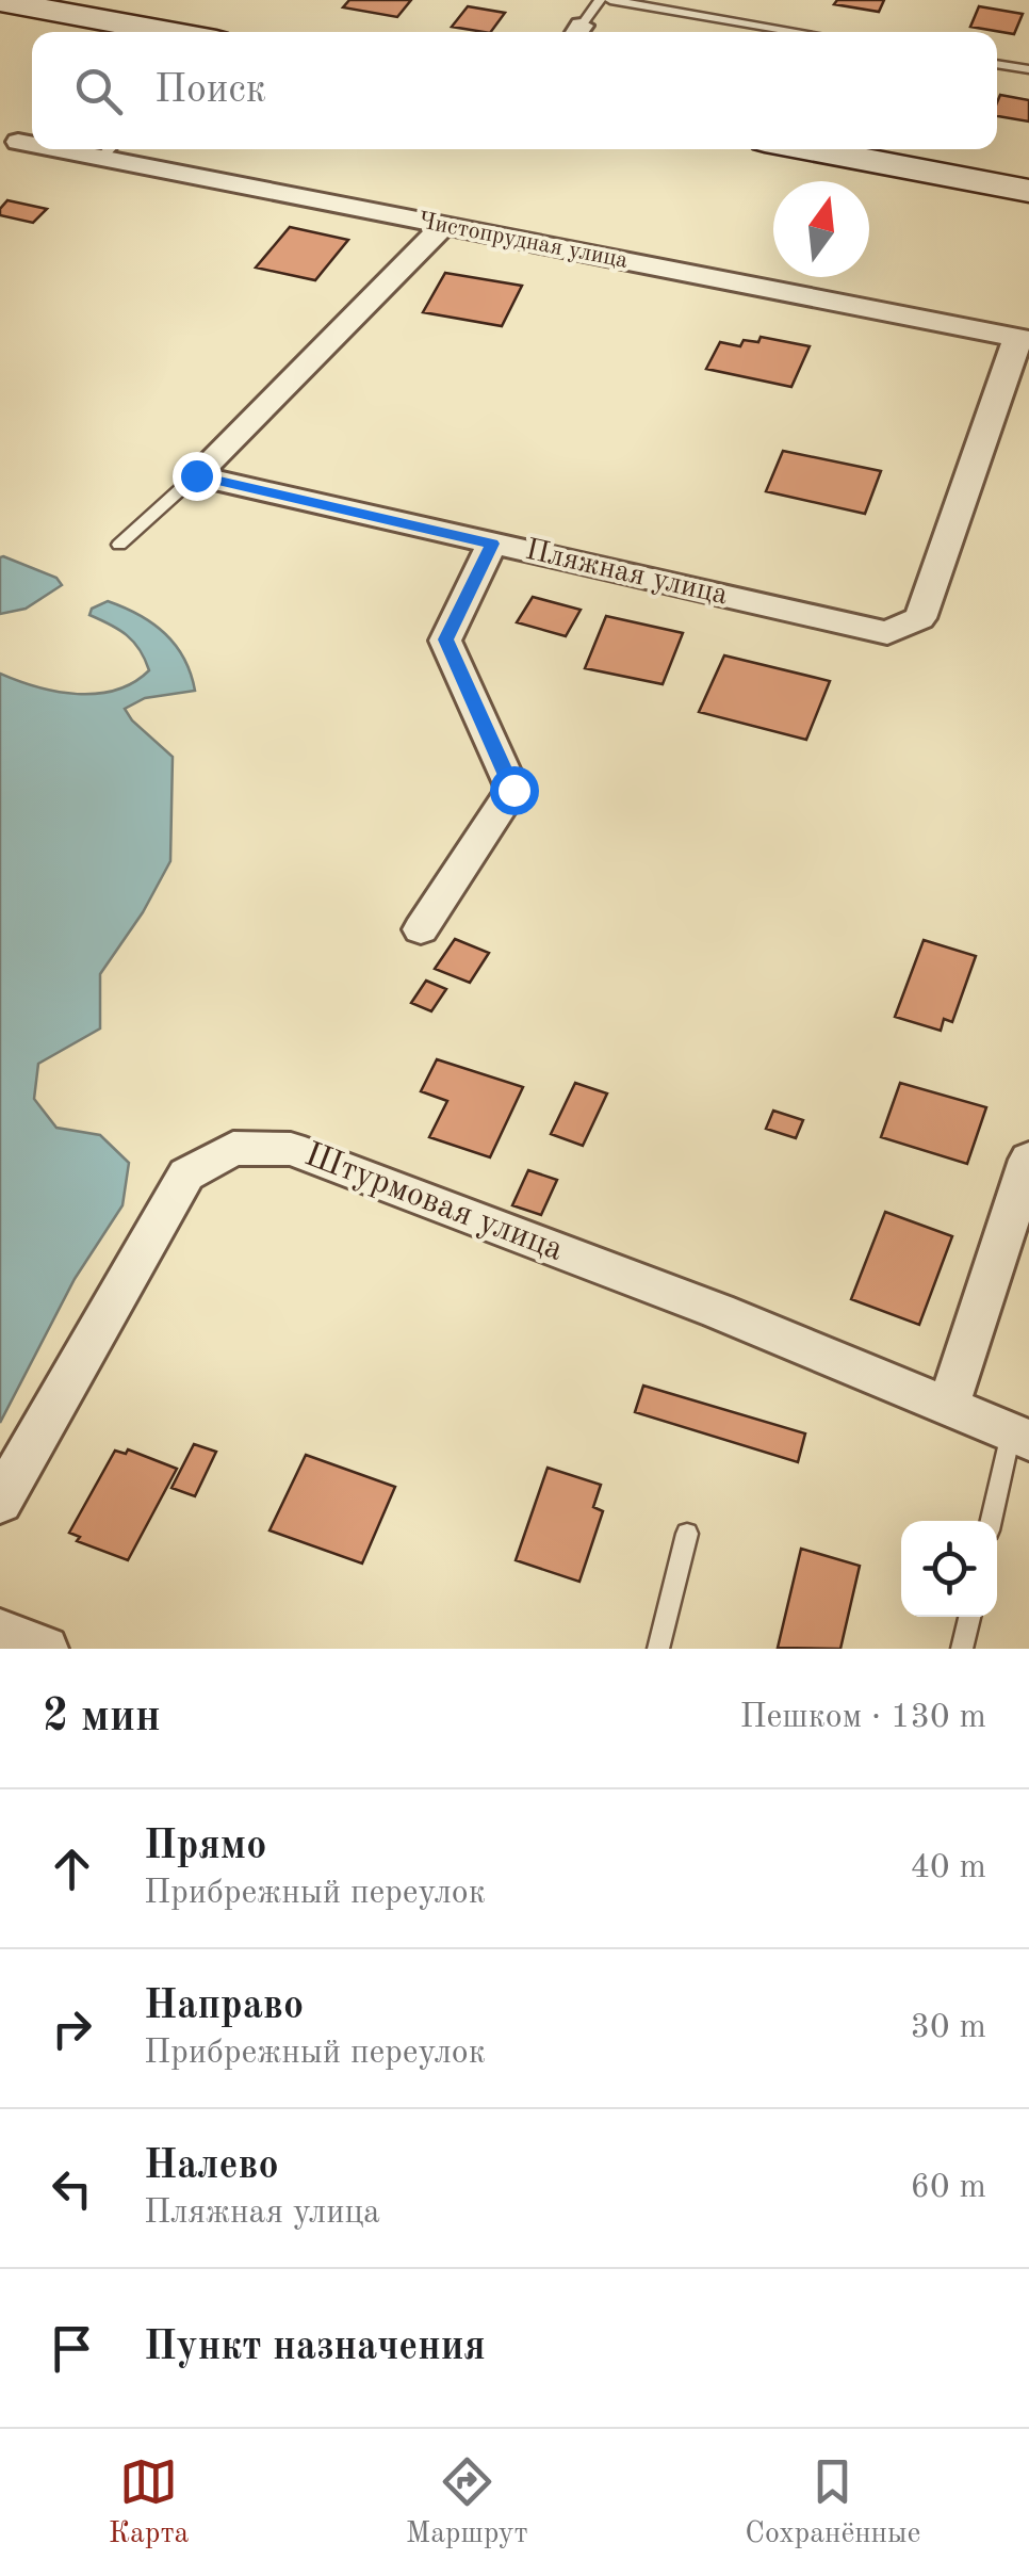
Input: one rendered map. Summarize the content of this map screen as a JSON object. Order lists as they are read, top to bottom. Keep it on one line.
{"streets":{"street":["Чистопрудная улица","Пляжная улица","Штурмовая улица"]},"crossings":[["Чистопрудная улица","Пляжная улица"]],"north":"top","page":{"search":"Поиск","heading":["2 мин","Пешком · 130 m"],"list":[["Прямо","Прибрежный переулок","40 m"],["Направо","Прибрежный переулок","30 m"],["Налево","Пляжная улица","60 m"],"Пункт назначения"],"nav":["Карта","Маршрут","Сохранённые"]}}
